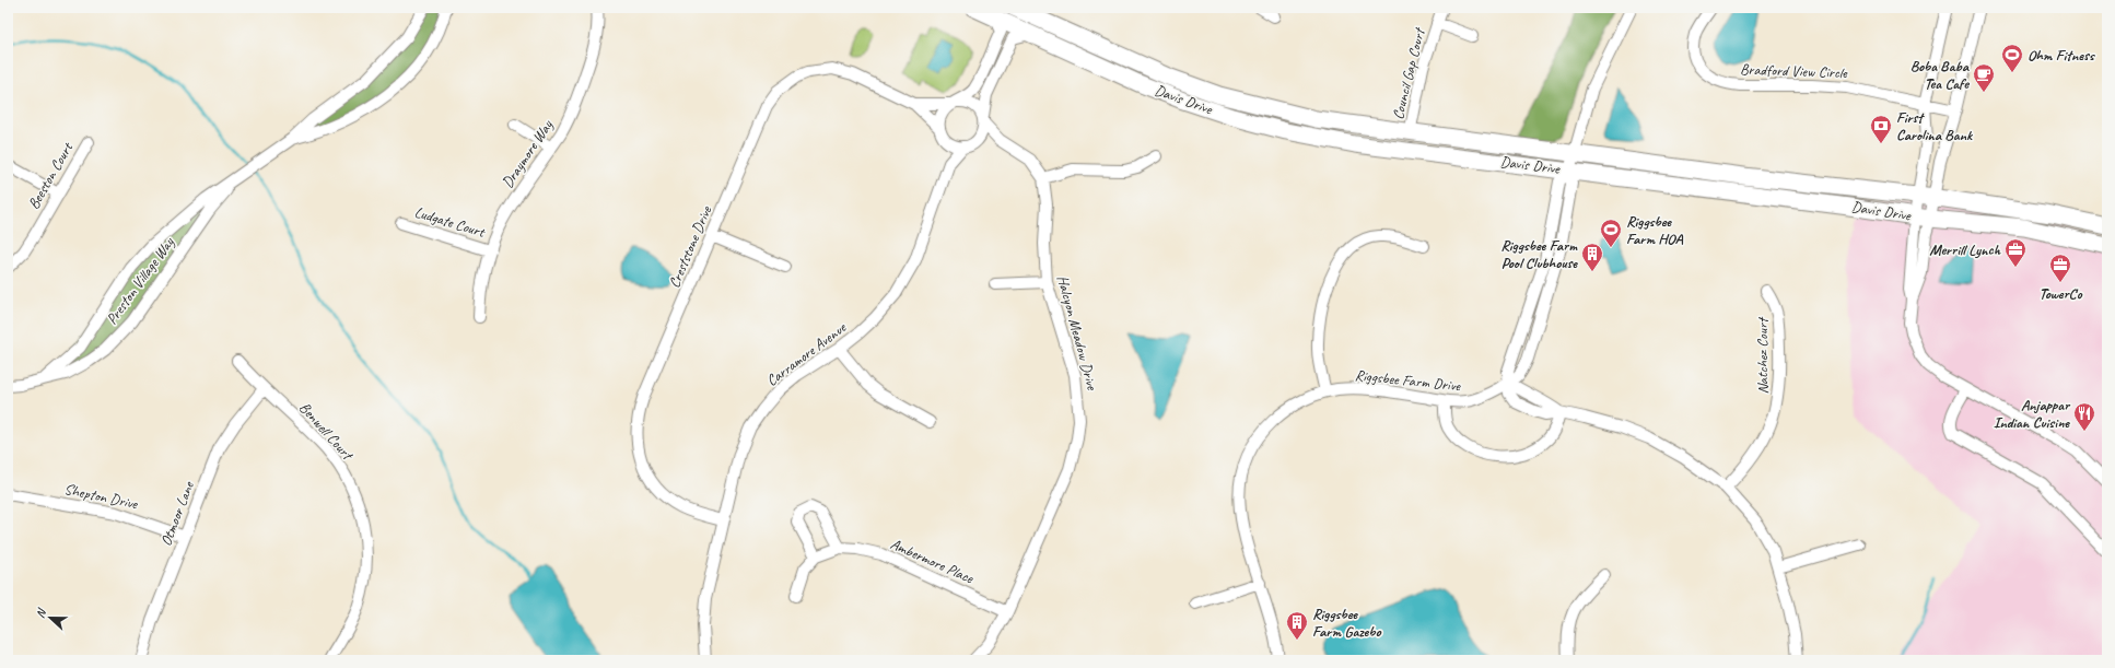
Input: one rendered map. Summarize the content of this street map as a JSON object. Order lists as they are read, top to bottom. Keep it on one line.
{"streets":{"main road":["Davis Drive"],"street":["Bradford View Circle","Council Gap Court","Draymore Way","Beeston Court","Ludgate Court","Creststone Drive","Preston Village Way","Halcyon Meadow Drive","Carramore Avenue","Natchez Court","Riggsbee Farm Drive","Benwell Court","Shepton Drive","Otmoor Lane","Ambermore Place"]},"crossings":[["Council Gap Court","Davis Drive"],["Davis Drive","Riggsbee Farm Drive"],["Draymore Way","Ludgate Court"],["Creststone Drive","Halcyon Meadow Drive"],["Creststone Drive","Carramore Avenue"],["Halcyon Meadow Drive","Carramore Avenue"],["Halcyon Meadow Drive","Ambermore Place"],["Benwell Court","Otmoor Lane"],["Shepton Drive","Otmoor Lane"]],"places":{"sports":["Ohm Fitness","Riggsbee Farm HOA"],"cafe":["Boba Baba Tea Cafe"],"bank":["First Carolina Bank"],"office":["Merrill Lynch","TowerCo"],"building":["Riggsbee Farm Pool Clubhouse","Riggsbee Farm Gazebo"],"restaurant":["Anjappar Indian Cuisine"]},"north":"left"}
